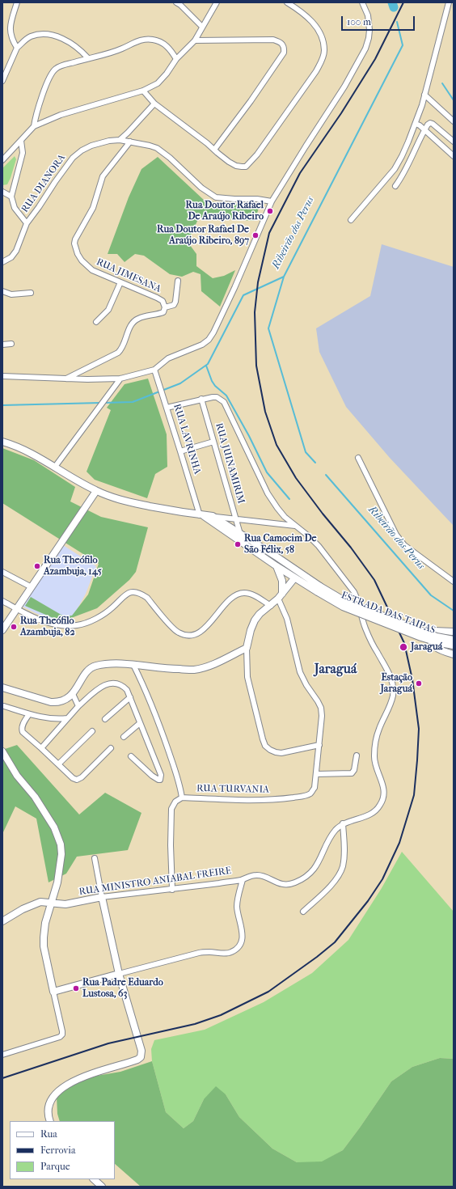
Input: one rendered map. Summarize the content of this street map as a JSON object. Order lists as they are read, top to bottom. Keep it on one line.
{"streets":{"street":["RUA DIANORA","RUA JIMESANA","RUA LAVRINHA","RUA JUINAMIRIM","ESTRADA DAS TAIPAS","RUA TURVANIA","RUA MINISTRO ANIABAL FREIRE"]},"crossings":[["RUA DIANORA","RUA JIMESANA"]],"districts":["Jaraguá"],"water":["Ribeirão dos Perus"],"places":["Rua Doutor Rafael De Araújo Ribeiro","Rua Doutor Rafael De Araújo Ribeiro, 897","Rua Camocim De São Félix, 58","Rua Theófilo Azambuja, 145","Rua Theófilo Azambuja, 82","Jaraguá","Estação Jaraguá","Rua Padre Eduardo Lustosa, 63"],"legend":["Rua","Ferrovia","Parque"],"scale_bar":"100 m"}
